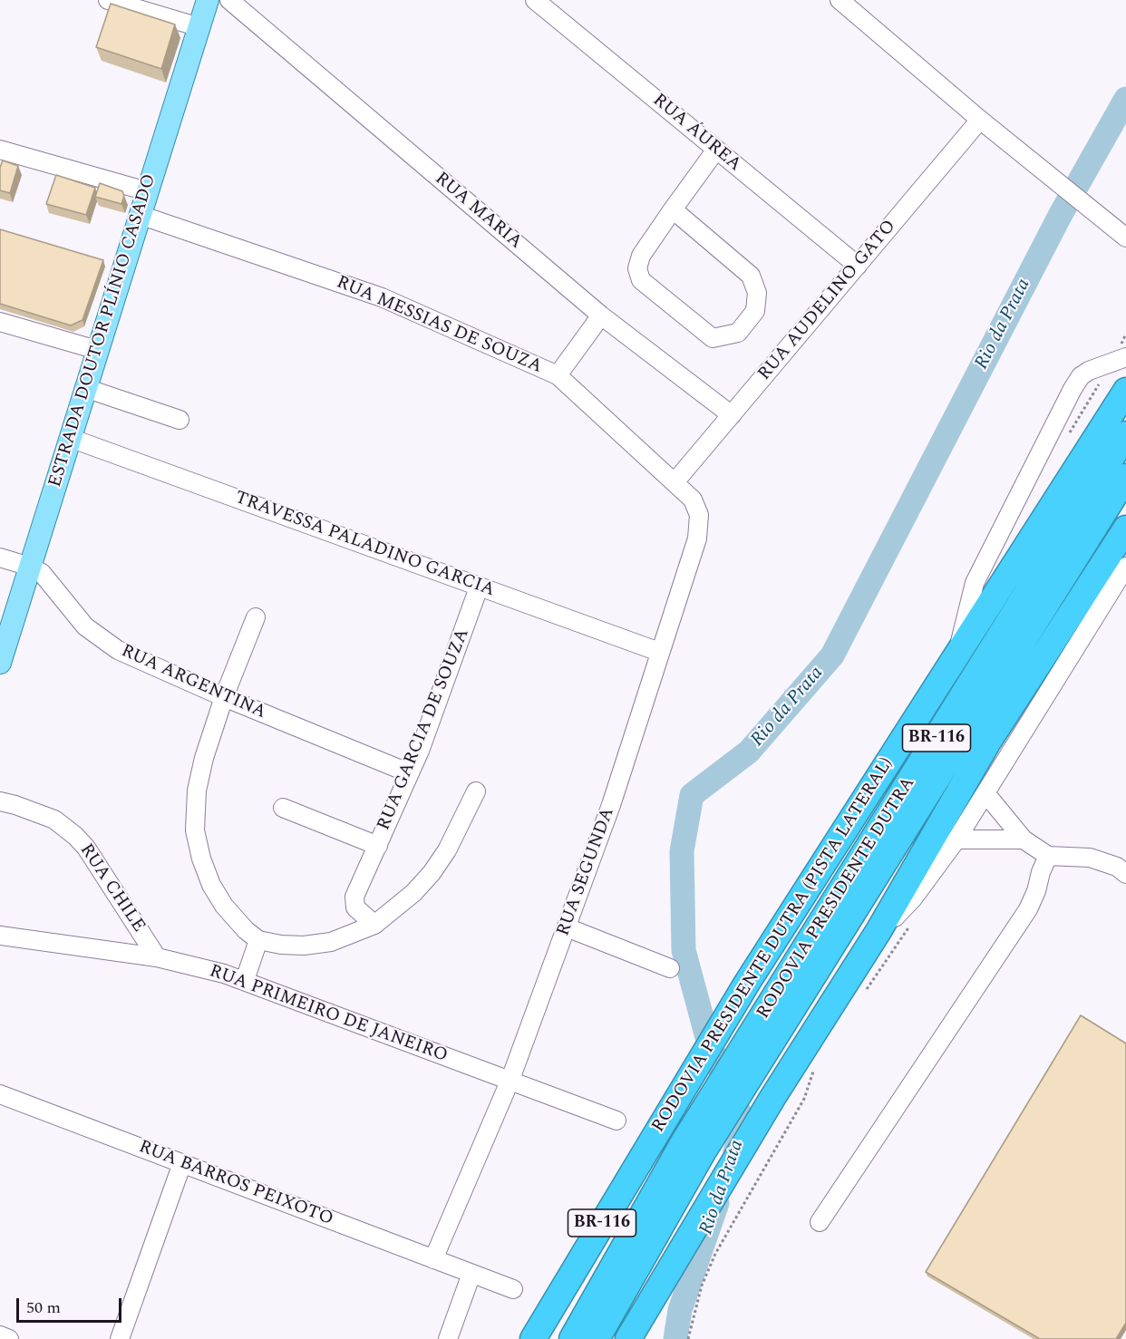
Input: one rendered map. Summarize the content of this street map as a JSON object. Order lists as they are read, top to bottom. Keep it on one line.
{"streets":{"highway":["BR-116","RODOVIA PRESIDENTE DUTRA","RODOVIA PRESIDENTE DUTRA (PISTA LATERAL)"],"main road":["ESTRADA DOUTOR PLÍNIO CASADO"],"street":["RUA ÁUREA","RUA MARIA","RUA AUDELINO GATO","RUA MESSIAS DE SOUZA","TRAVESSA PALADINO GARCIA","RUA ARGENTINA","RUA GARCIA DE SOUZA","RUA SEGUNDA","RUA CHILE","RUA PRIMEIRO DE JANEIRO","RUA BARROS PEIXOTO"]},"crossings":[["RUA ÁUREA","RUA AUDELINO GATO"],["RUA MARIA","RUA AUDELINO GATO"],["RUA AUDELINO GATO","RUA MESSIAS DE SOUZA"],["RUA AUDELINO GATO","RUA SEGUNDA"],["RUA MESSIAS DE SOUZA","ESTRADA DOUTOR PLÍNIO CASADO"],["RUA MESSIAS DE SOUZA","RUA SEGUNDA"],["ESTRADA DOUTOR PLÍNIO CASADO","TRAVESSA PALADINO GARCIA"],["ESTRADA DOUTOR PLÍNIO CASADO","RUA ARGENTINA"],["TRAVESSA PALADINO GARCIA","RUA GARCIA DE SOUZA"],["TRAVESSA PALADINO GARCIA","RUA SEGUNDA"],["RUA ARGENTINA","RUA GARCIA DE SOUZA"],["RUA SEGUNDA","RUA PRIMEIRO DE JANEIRO"],["RUA SEGUNDA","RUA BARROS PEIXOTO"],["RUA CHILE","RUA PRIMEIRO DE JANEIRO"]],"water":["Rio da Prata"],"scale_bar":"50 m"}
